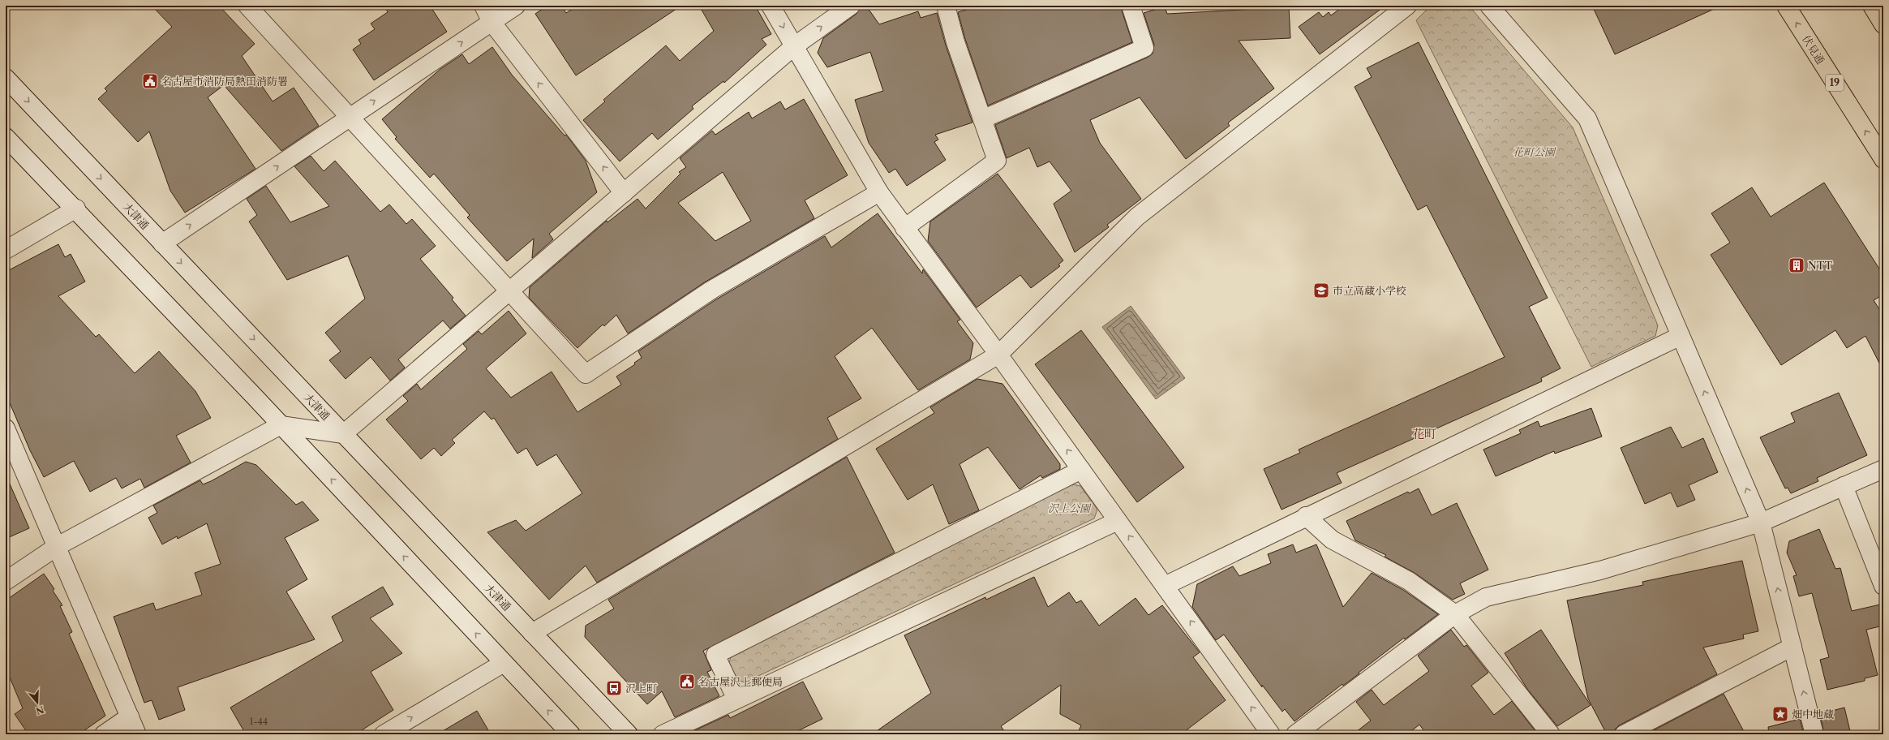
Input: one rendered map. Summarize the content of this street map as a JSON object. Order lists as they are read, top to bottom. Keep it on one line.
{"streets":{"highway":["伏見通","19"],"street":["大津通"]},"one_way":["伏見通"],"districts":["花町"],"parks":["花町公園","沢上公園"],"places":{"public building":["名古屋市消防局熱田消防署","名古屋沢上郵便局"],"building":["NTT"],"school or university":["市立高蔵小学校"],"bus stop":["沢上町"],"place":["畑中地蔵"]},"house_numbers":["1-44"],"north":"bottom"}
